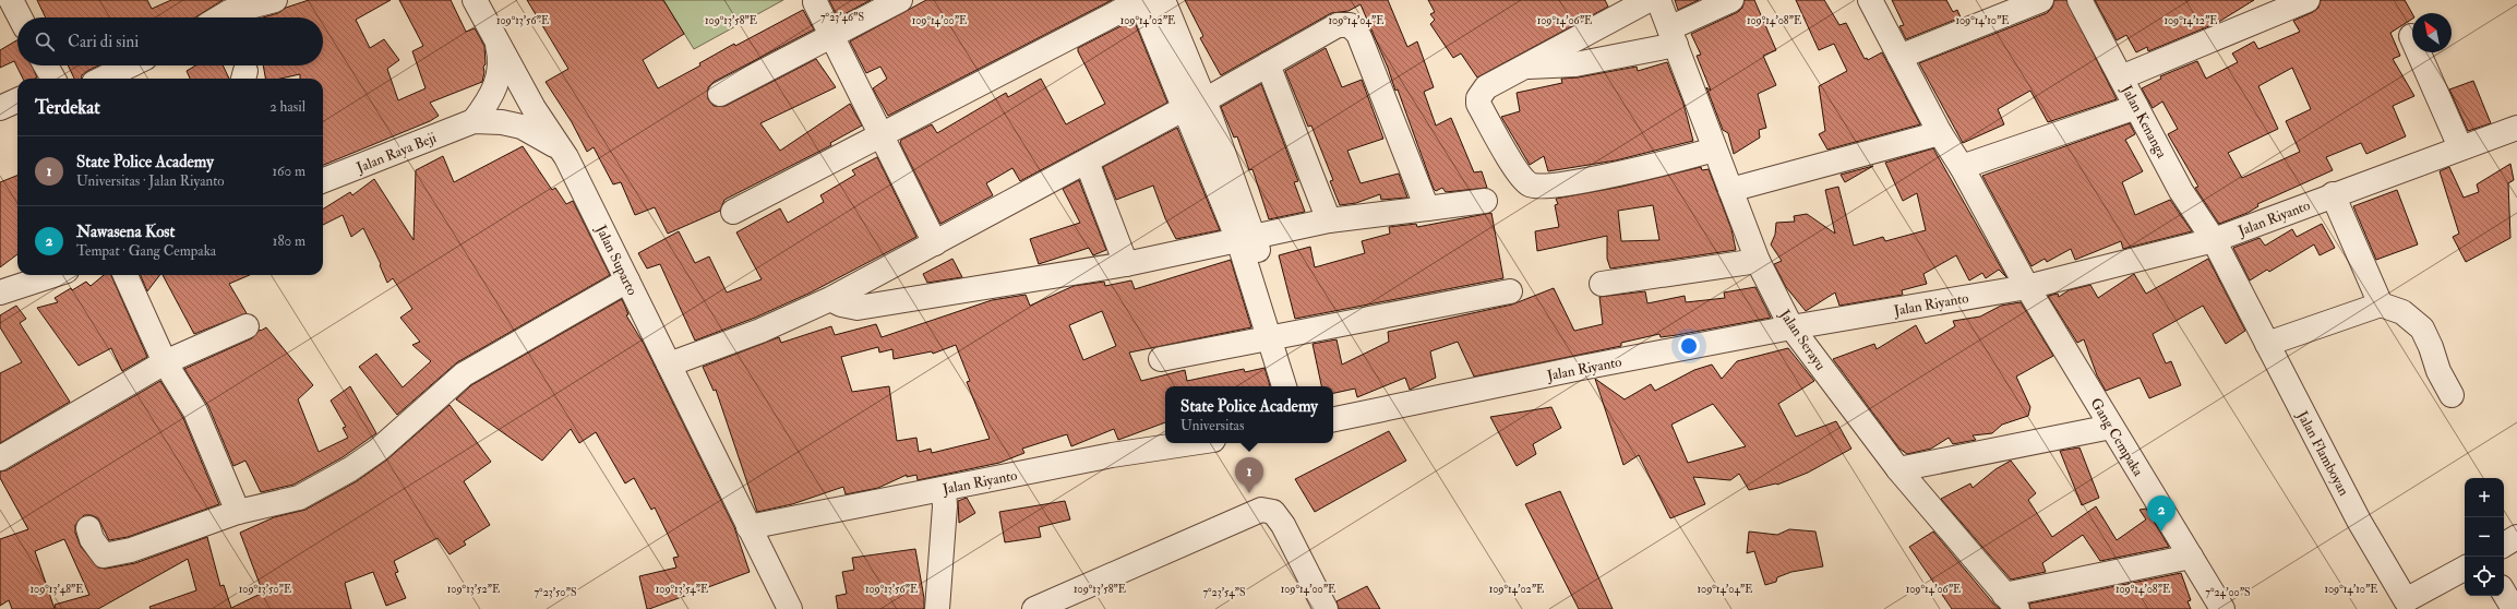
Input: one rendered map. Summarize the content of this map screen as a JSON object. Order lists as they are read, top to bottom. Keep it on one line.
{"streets":{"street":["Jalan Kenanga","Jalan Raya Beji","Jalan Riyanto","Jalan Suparto","Jalan Serayu","Gang Cempaka","Jalan Flamboyan"]},"crossings":[["Jalan Kenanga","Jalan Riyanto"],["Jalan Kenanga","Jalan Flamboyan"],["Jalan Riyanto","Jalan Suparto"],["Jalan Riyanto","Jalan Serayu"],["Jalan Riyanto","Gang Cempaka"],["Jalan Riyanto","Jalan Flamboyan"]],"north":"top left","page":{"search":"Cari di sini","heading":["Terdekat","2 hasil"],"list":[{"mark":"1","name":"State Police Academy","note":"Universitas · Jalan Riyanto","value":"160 m"},{"mark":"2","name":"Nawasena Kost","note":"Tempat · Gang Cempaka","value":"180 m"}],"popup":["State Police Academy","Universitas"],"pins":["1","2"],"map_buttons":["+","−"]},"coordinates":["7°23'46\"S","109°14'02\"E","109°14'04\"E","109°14'06\"E","109°13'56\"E","109°13'58\"E","109°14'00\"E","109°14'08\"E","109°14'10\"E","109°14'12\"E","109°13'48\"E","109°13'50\"E","109°13'52\"E","109°13'54\"E","7°23'50\"S","7°23'54\"S","7°24'00\"S"]}
